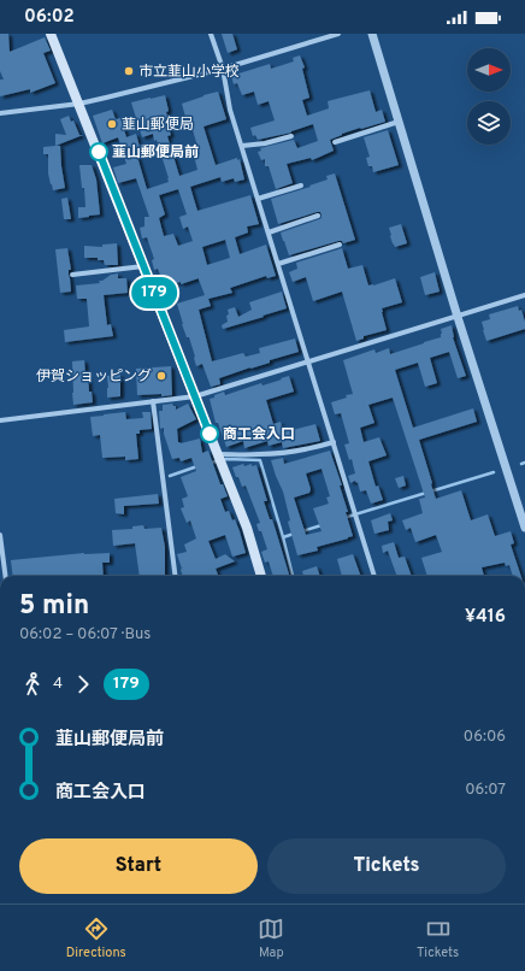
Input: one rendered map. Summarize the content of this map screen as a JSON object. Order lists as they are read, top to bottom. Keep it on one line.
{"places":["市立韮山小学校","韮山郵便局","韮山郵便局前","伊賀ショッピング","商工会入口"],"lines":["bus line 179"],"north":"right","page":{"status":"06:02","on_map":"179","heading":["5 min","06:02 – 06:07 · Bus","¥416"],"legs":["4","179"],"list":[{"name":"韮山郵便局前","value":"06:06"},{"name":"商工会入口","value":"06:07"}],"buttons":["Start","Tickets"],"tabs":["Directions","Map","Tickets"]}}
